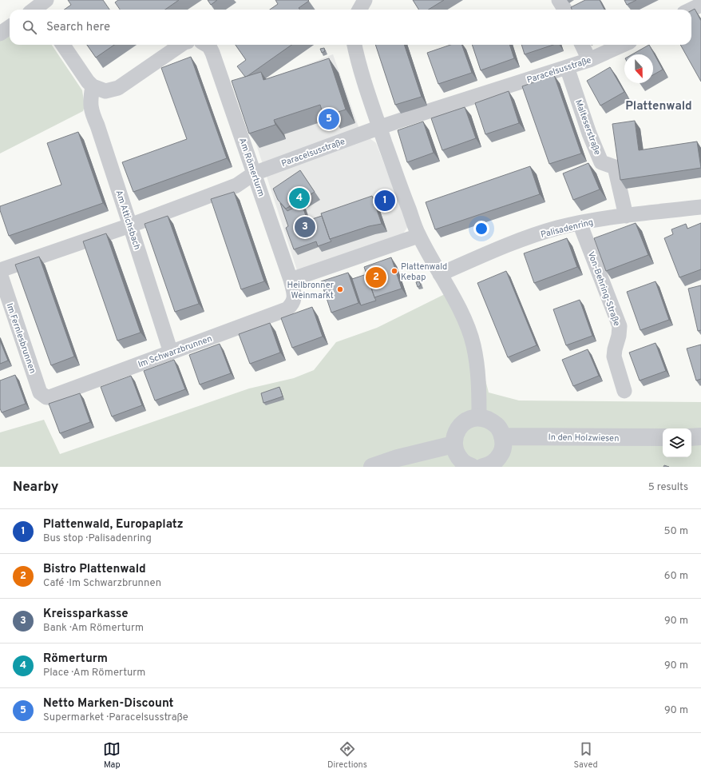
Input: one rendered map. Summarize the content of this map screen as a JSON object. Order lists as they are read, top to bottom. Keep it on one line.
{"streets":{"street":["Paracelsusstraße","Malteserstraße","Am Römerturm","Am Attichsbach","Palisadenring","Von-Behring-Straße","Im Fernlesbrunnen","Im Schwarzbrunnen","In den Holzwiesen"]},"crossings":[["Paracelsusstraße","Malteserstraße"],["Paracelsusstraße","Am Römerturm"],["Paracelsusstraße","Am Attichsbach"],["Malteserstraße","Palisadenring"],["Am Römerturm","Im Schwarzbrunnen"],["Am Attichsbach","Im Schwarzbrunnen"],["Palisadenring","Von-Behring-Straße"],["Im Fernlesbrunnen","Im Schwarzbrunnen"]],"districts":["Plattenwald"],"places":["Plattenwald Kebap","Heilbronner Weinmarkt"],"north":"bottom","page":{"search":"Search here","pins":["5","4","1","3","2"],"heading":["Nearby","5 results"],"list":[{"mark":"1","name":"Plattenwald, Europaplatz","note":"Bus stop · Palisadenring","value":"50 m"},{"mark":"2","name":"Bistro Plattenwald","note":"Café · Im Schwarzbrunnen","value":"60 m"},{"mark":"3","name":"Kreissparkasse","note":"Bank · Am Römerturm","value":"90 m"},{"mark":"4","name":"Römerturm","note":"Place · Am Römerturm","value":"90 m"},{"mark":"5","name":"Netto Marken-Discount","note":"Supermarket · Paracelsusstraße","value":"90 m"}],"nav":["Map","Directions","Saved"]}}
